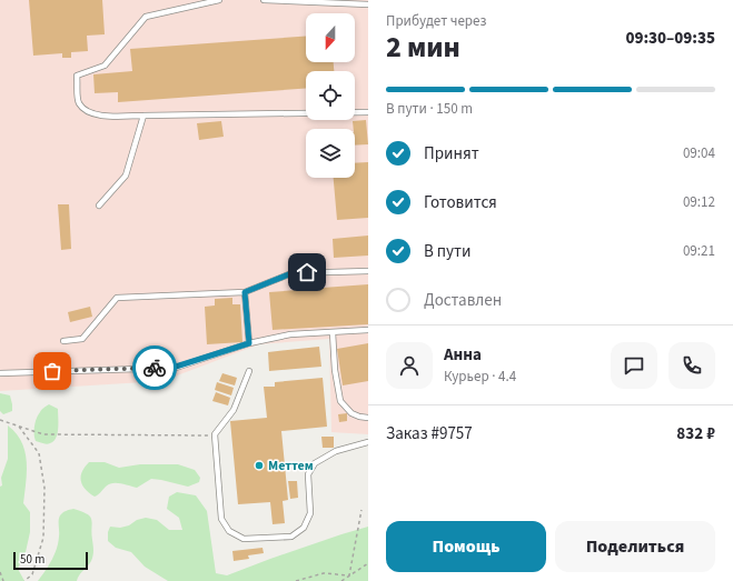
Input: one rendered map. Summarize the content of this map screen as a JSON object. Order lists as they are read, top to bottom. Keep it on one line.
{"places":["Меттем"],"scale_bar":"50 m","north":"bottom","page":{"heading":["2 мин","Прибудет через","09:30–09:35"],"panel":["Анна","Курьер · 4.4","Заказ #9757","832 ₽"],"bar":"В пути · 150 m","list":[["Принят","09:04"],["Готовится","09:12"],["В пути","09:21"],"Доставлен"],"buttons":["Помощь","Поделиться"],"scale":"50 m"}}
